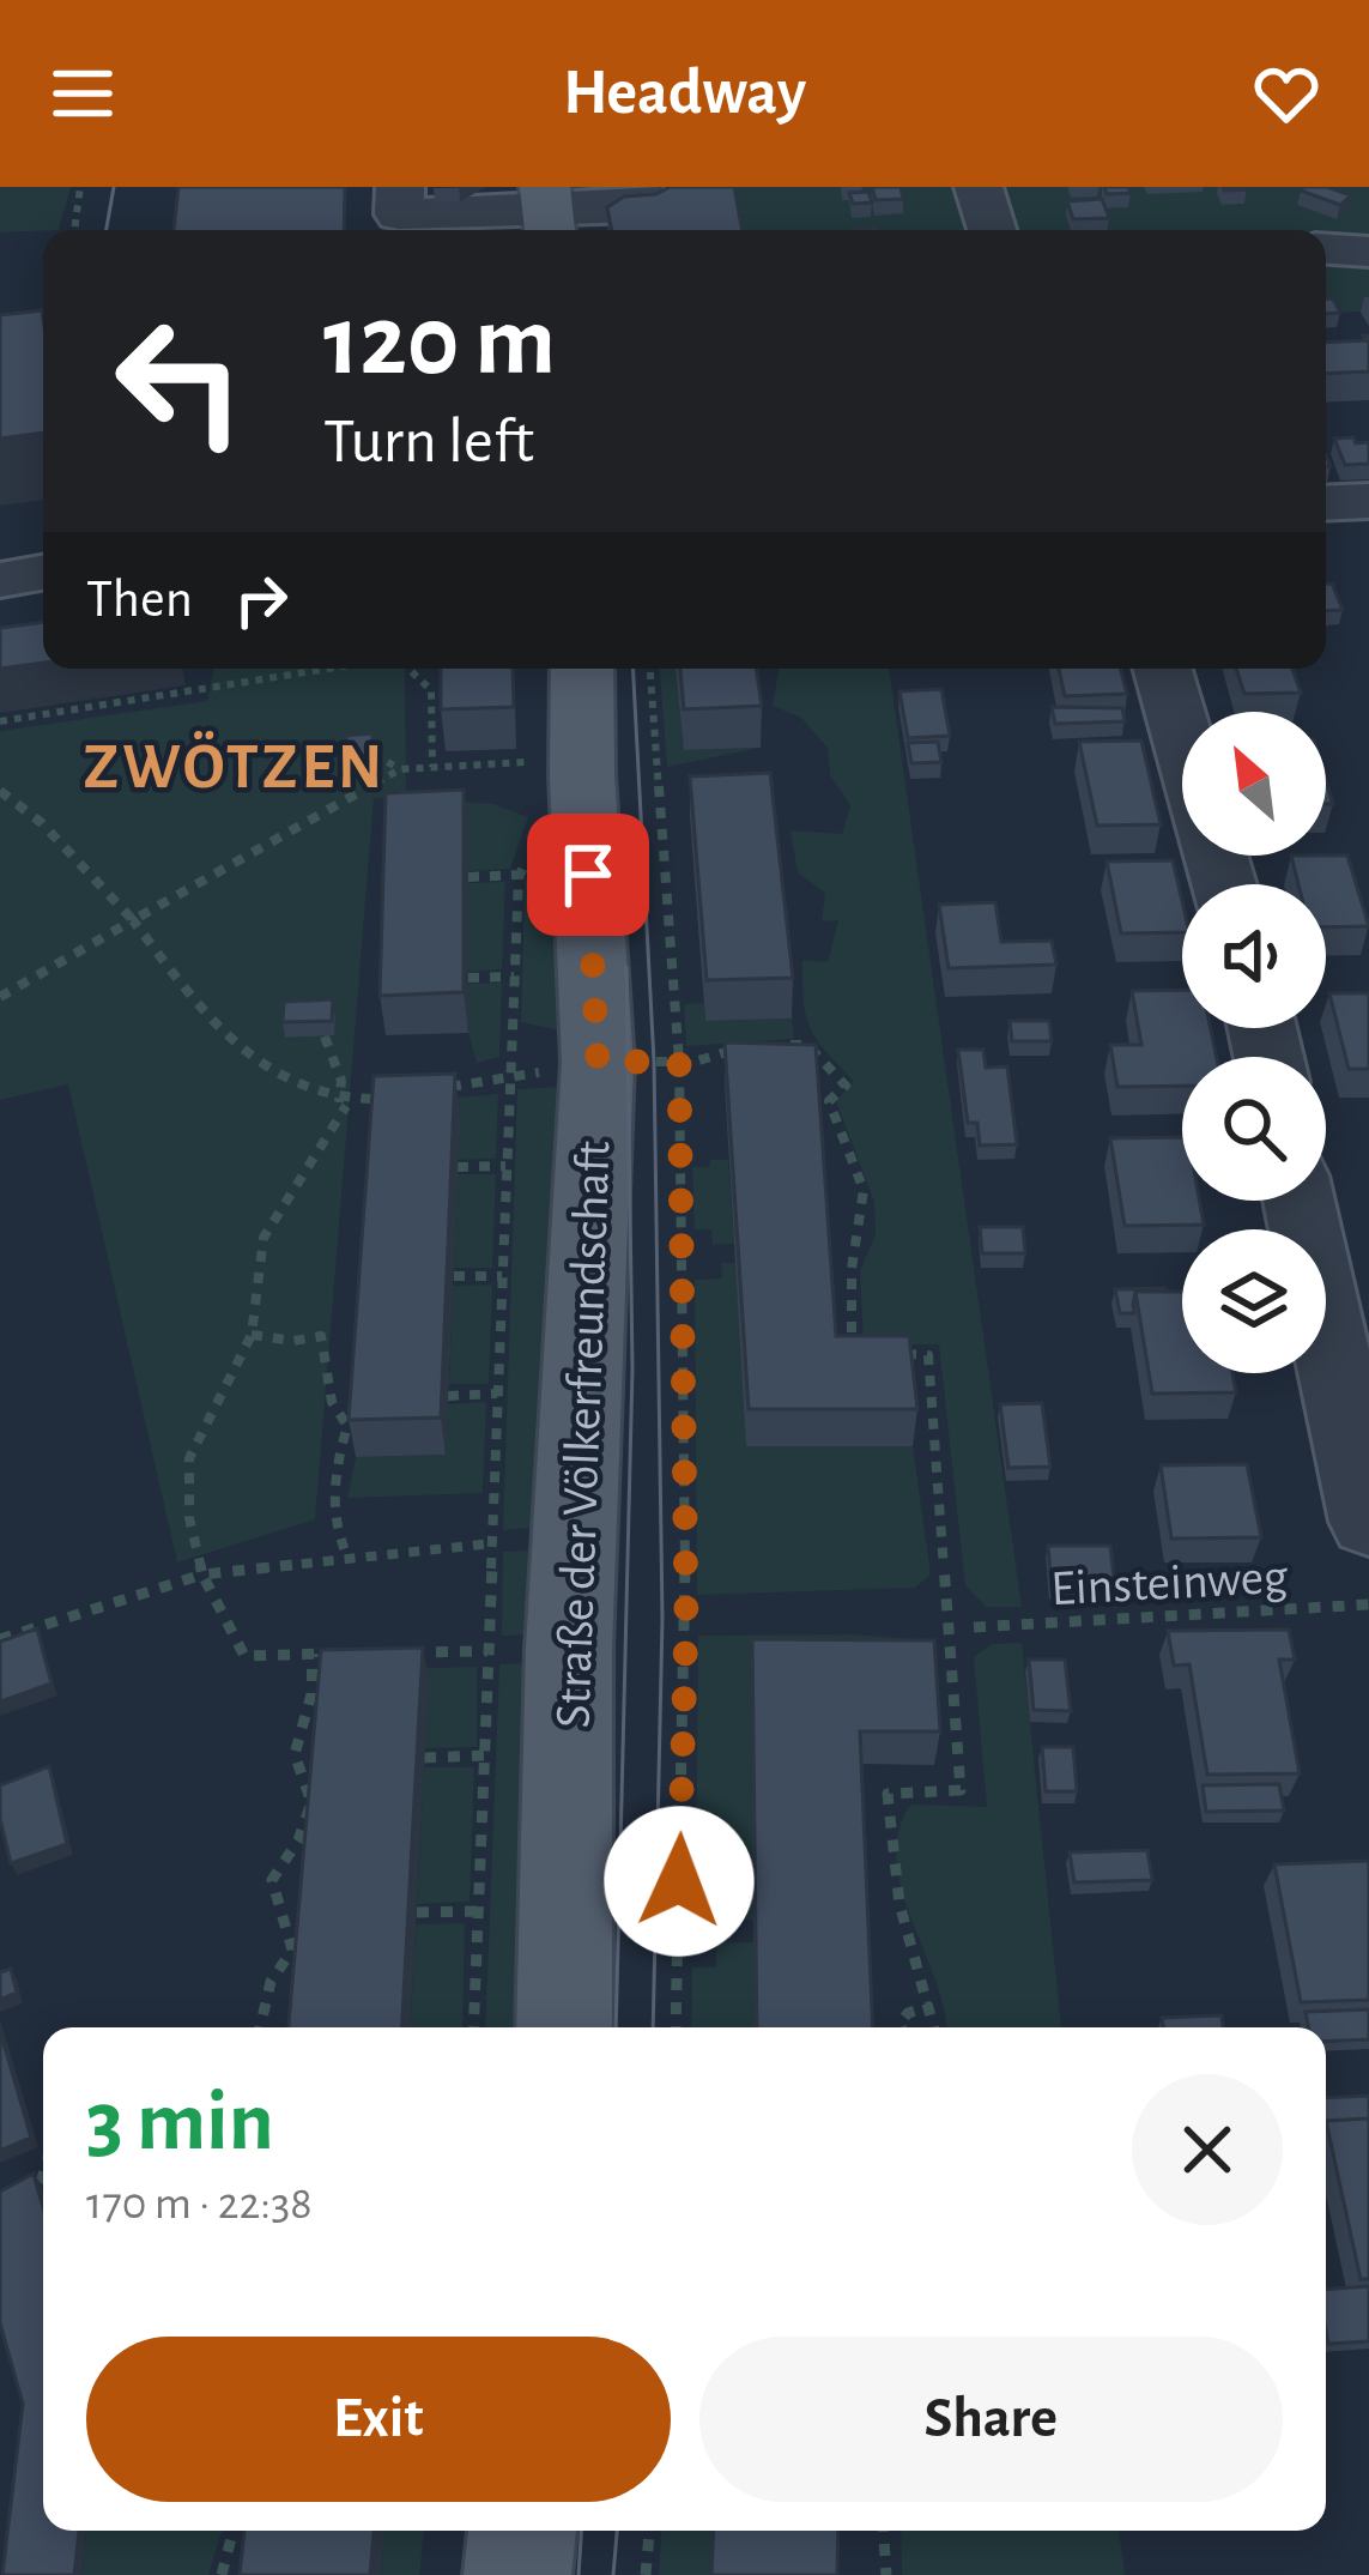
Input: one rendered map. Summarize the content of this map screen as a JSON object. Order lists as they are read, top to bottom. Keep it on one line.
{"streets":{"main road":["Straße der Völkerfreundschaft"],"path":["Einsteinweg"]},"districts":["ZWÖTZEN"],"north":"top left","page":{"header":"Headway","turn":["120 m","Turn left"],"then":"Then","heading":["3 min","170 m · 22:38"],"buttons":["Exit","Share"]}}
